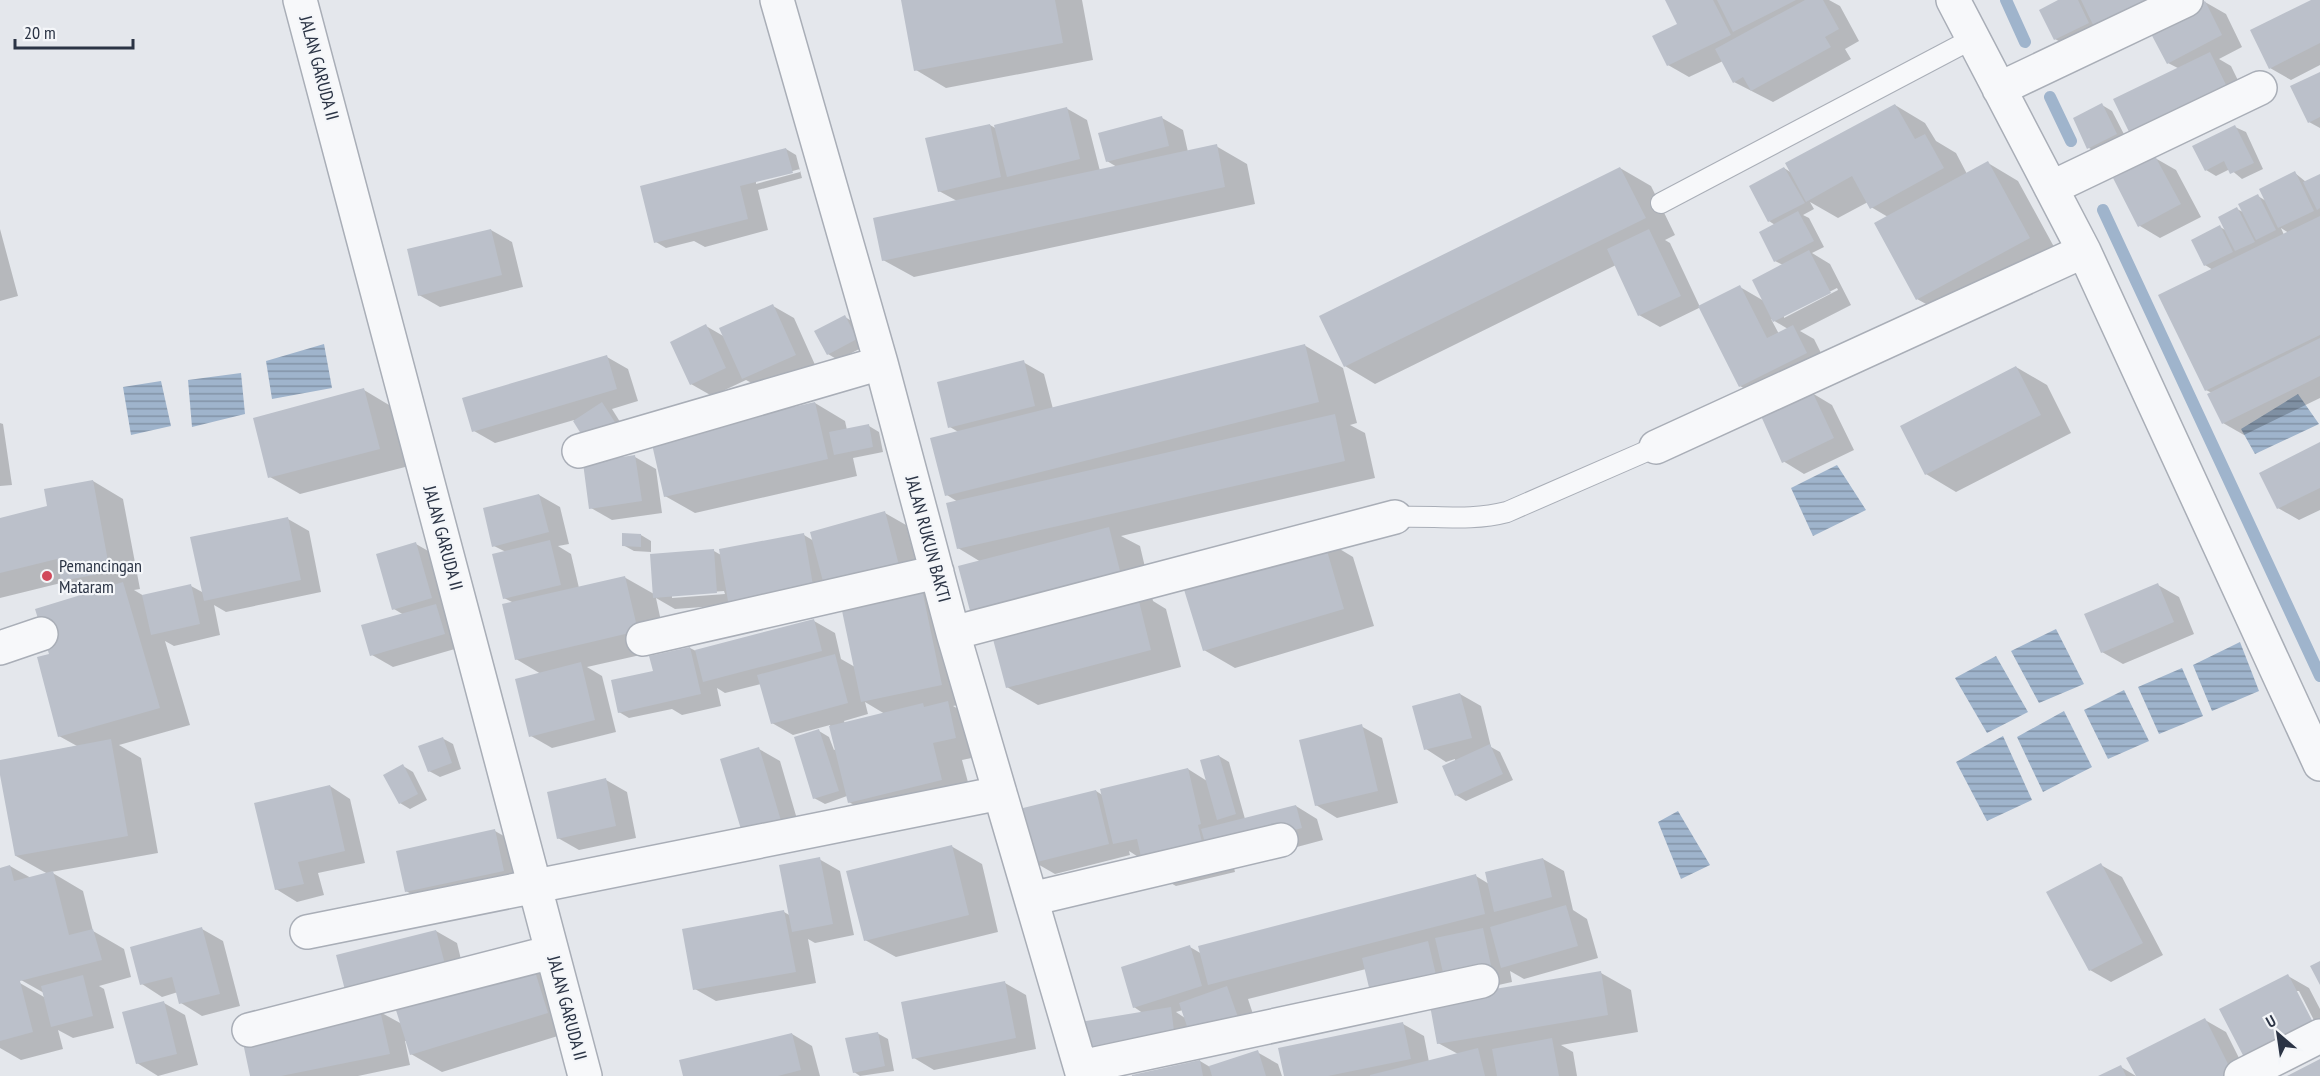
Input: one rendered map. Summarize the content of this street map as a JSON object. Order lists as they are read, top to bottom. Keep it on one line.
{"streets":{"street":["JALAN GARUDA II","JALAN RUKUN BAKTI"]},"places":["Pemancingan Mataram"],"scale_bar":"20 m","north":"top left"}
